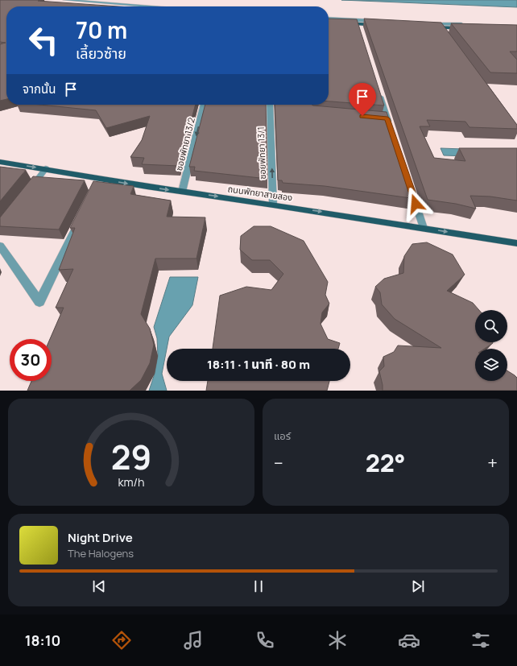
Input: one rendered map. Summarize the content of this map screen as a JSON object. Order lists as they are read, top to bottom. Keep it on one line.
{"streets":{"main road":["ถนนพัทยาสายสอง"],"street":["ซอยพัทยา 13/2","ซอยพัทยา 13/1"]},"crossings":[["ซอยพัทยา 13/2","ถนนพัทยาสายสอง"],["ซอยพัทยา 13/1","ถนนพัทยาสายสอง"]],"one_way":["ซอยพัทยา 13/2","ซอยพัทยา 13/1","ถนนพัทยาสายสอง"],"page":{"turn":["70 m","เลี้ยวซ้าย"],"then":"จากนั้น","limit":"30","trip":"18:11 · 1 นาที · 80 m","tile":"แอร์","heat":["−","22°","+"],"song":["Night Drive","The Halogens"],"tabs":"18:10","gauge":["29","km/h"]}}
